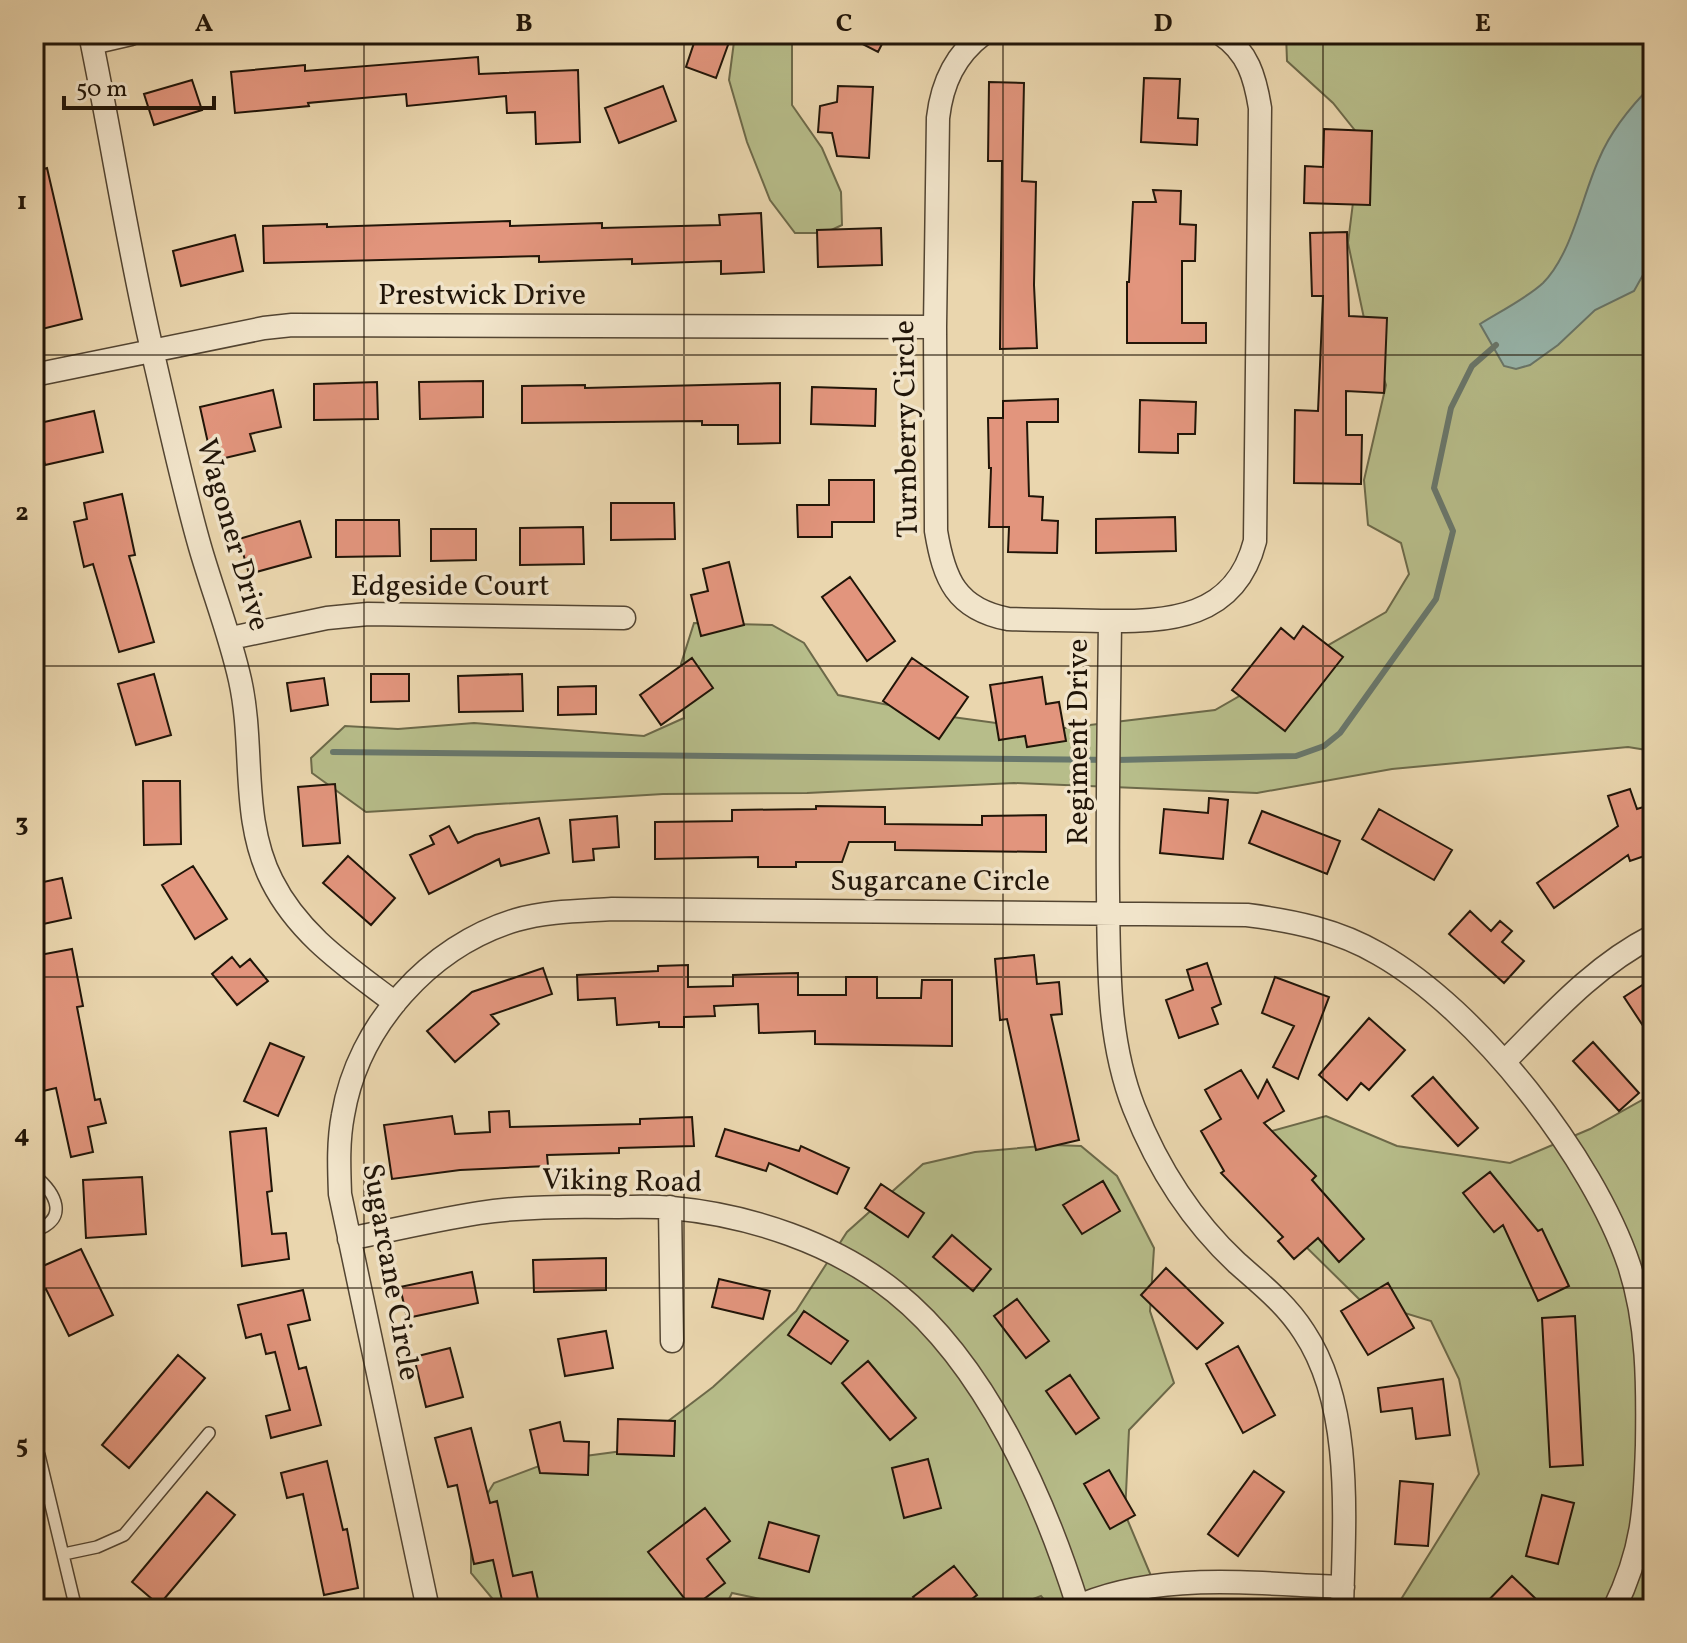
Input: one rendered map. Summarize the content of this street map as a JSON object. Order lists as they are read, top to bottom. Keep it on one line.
{"streets":{"street":["Prestwick Drive","Turnberry Circle","Wagoner Drive","Edgeside Court","Regiment Drive","Sugarcane Circle","Viking Road"]},"crossings":[["Prestwick Drive","Turnberry Circle"],["Prestwick Drive","Wagoner Drive"],["Turnberry Circle","Regiment Drive"],["Wagoner Drive","Edgeside Court"],["Wagoner Drive","Sugarcane Circle"],["Regiment Drive","Sugarcane Circle"],["Sugarcane Circle","Viking Road"]],"scale_bar":"50 m","grid":{"columns":["A","B","C","D","E"],"rows":["1","2","3","4","5"]}}
